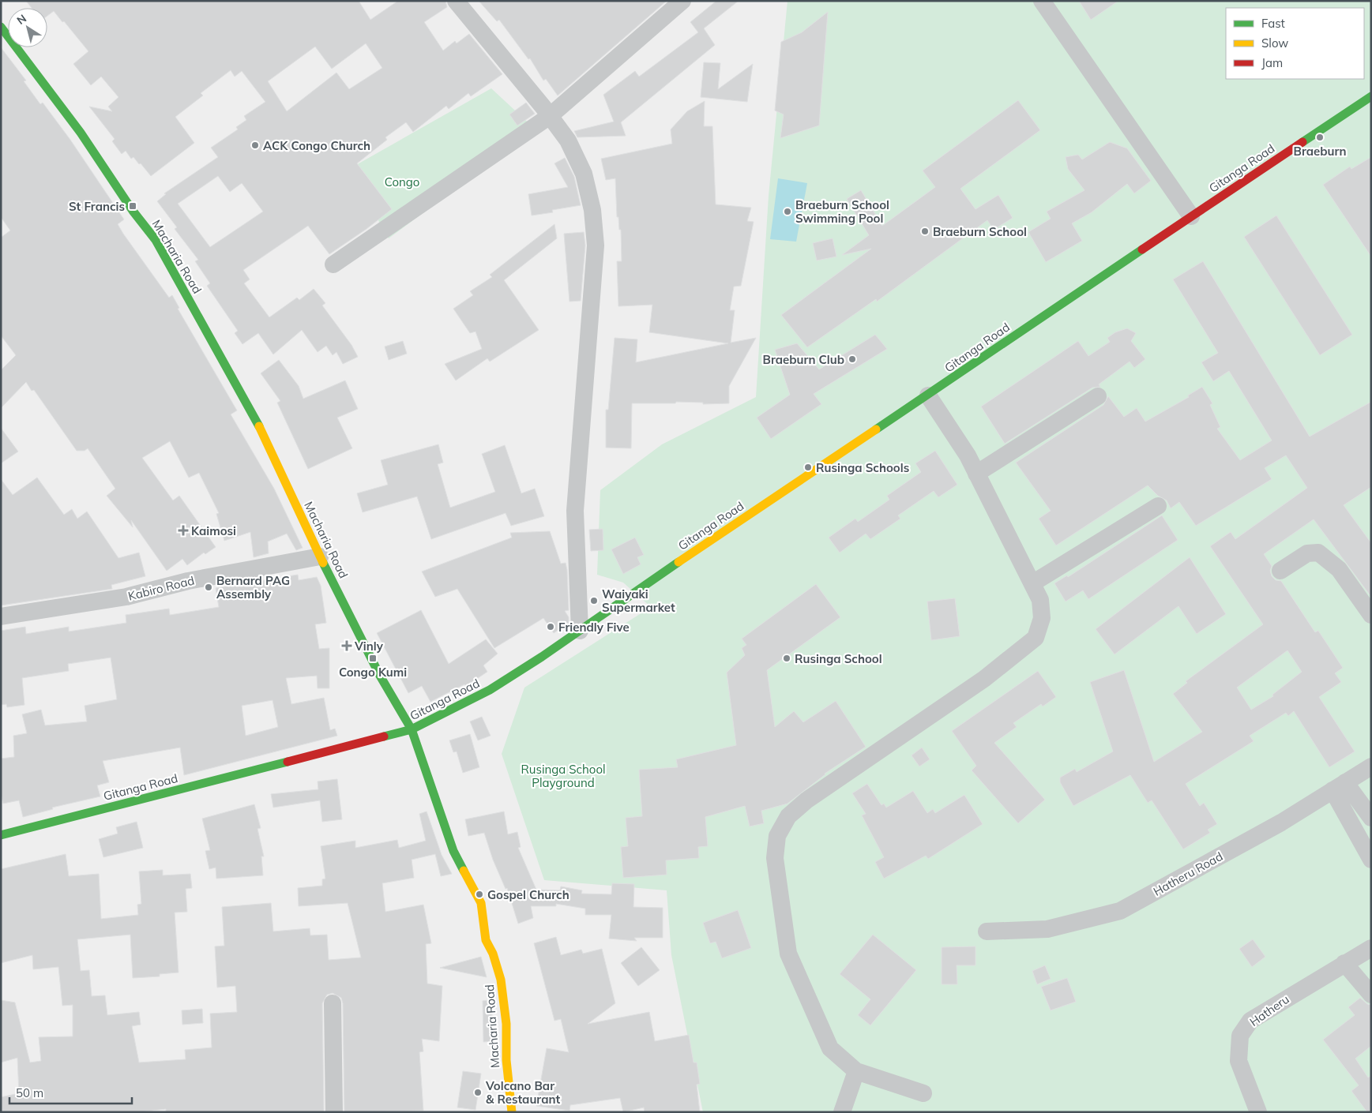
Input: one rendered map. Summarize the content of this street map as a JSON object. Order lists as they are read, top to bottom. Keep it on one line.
{"streets":{"main road":["Gitanga Road","Macharia Road"],"street":["Kabiro Road","Hatheru Road","Hatheru"]},"crossings":[["Gitanga Road","Macharia Road"],["Macharia Road","Kabiro Road"]],"parks":["Congo","Rusinga School Playground"],"places":{"other":["Braeburn","ACK Congo Church","Braeburn School Swimming Pool","Braeburn School","Braeburn Club","Rusinga Schools","Bernard PAG Assembly","Waiyaki Supermarket","Friendly Five","Rusinga School","Gospel Church","Volcano Bar & Restaurant"],"transit":["St Francis","Congo Kumi"],"health":["Kaimosi","Vinly"]},"legend":["Fast","Slow","Jam"],"scale_bar":"50 m","north":"top left"}
